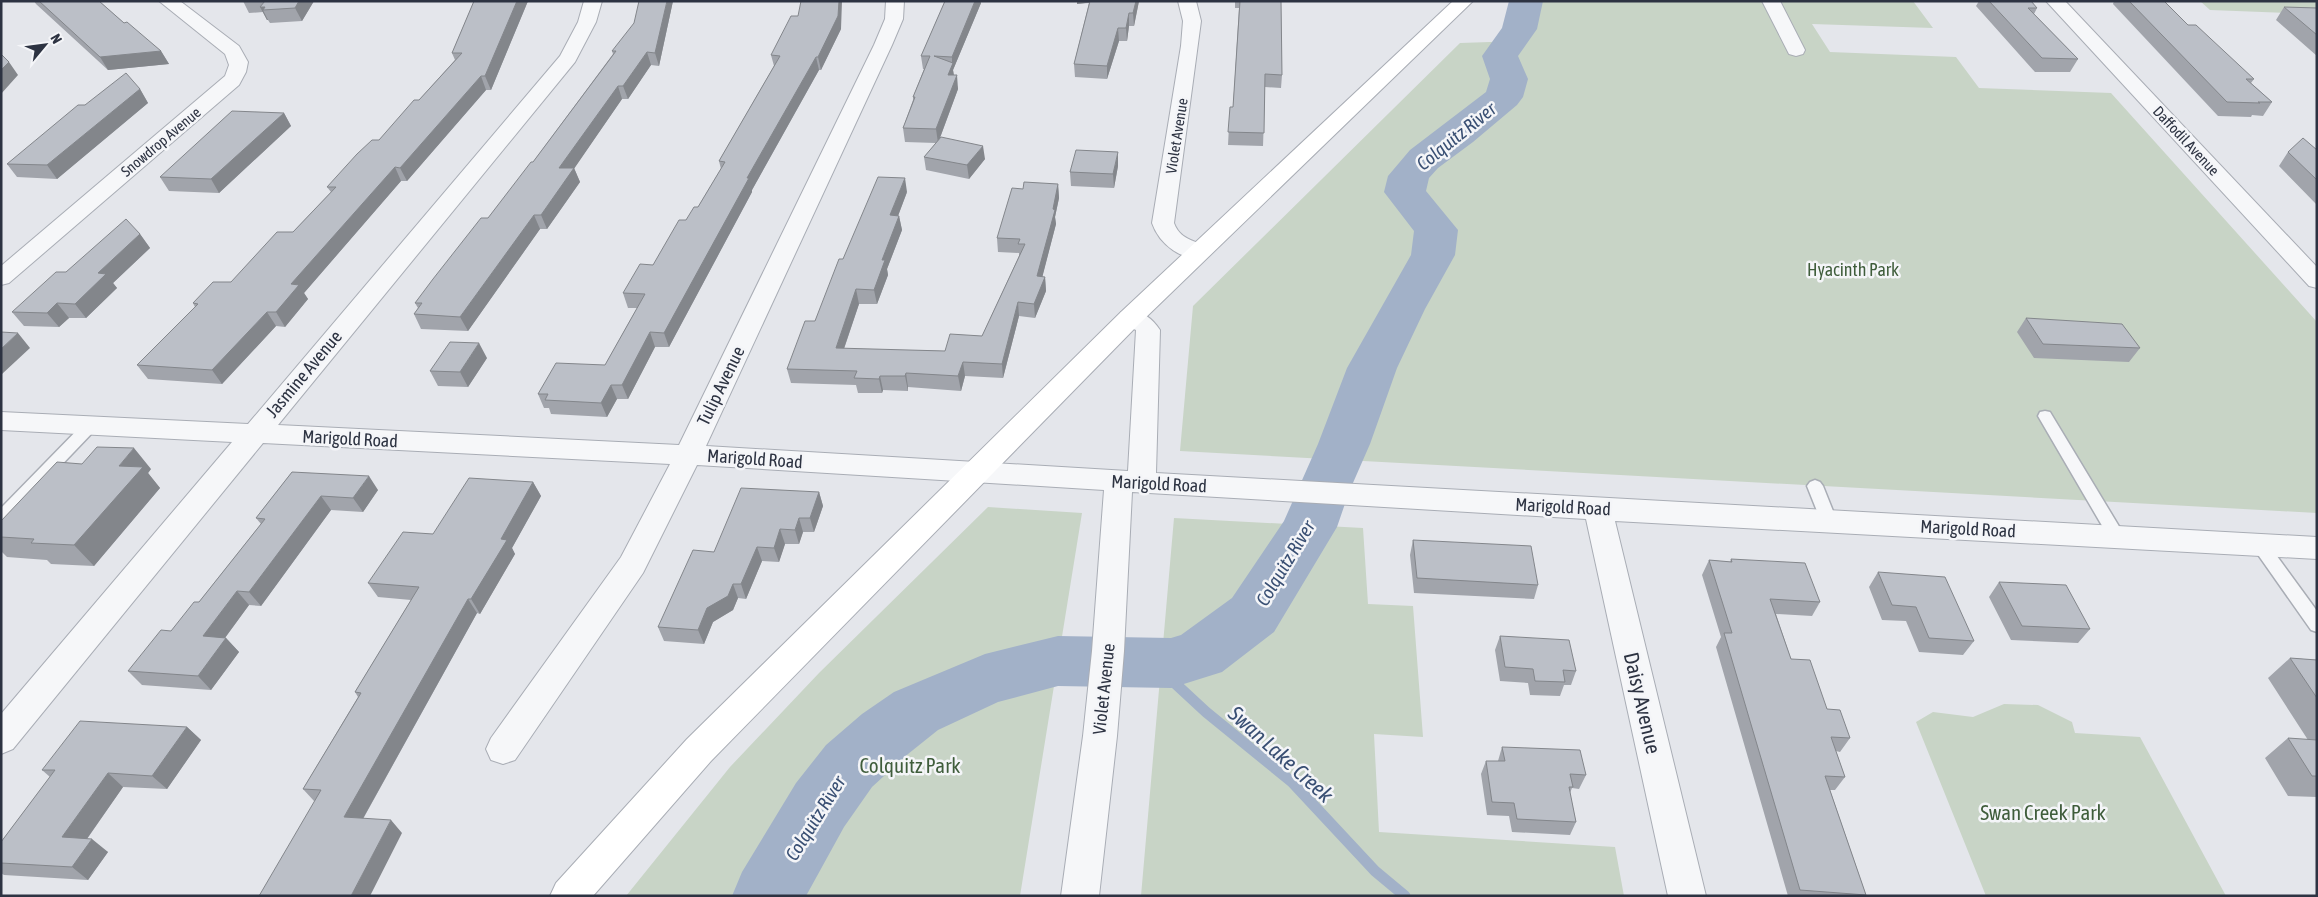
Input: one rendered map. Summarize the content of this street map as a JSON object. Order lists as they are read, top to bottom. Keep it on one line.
{"streets":{"street":["Violet Avenue","Daffodil Avenue","Snowdrop Avenue","Jasmine Avenue","Tulip Avenue","Marigold Road","Daisy Avenue"]},"crossings":[["Violet Avenue","Marigold Road"],["Jasmine Avenue","Marigold Road"],["Tulip Avenue","Marigold Road"],["Marigold Road","Daisy Avenue"]],"water":["Colquitz River","Swan Lake Creek"],"parks":["Hyacinth Park","Colquitz Park","Swan Creek Park"],"north":"top right"}
